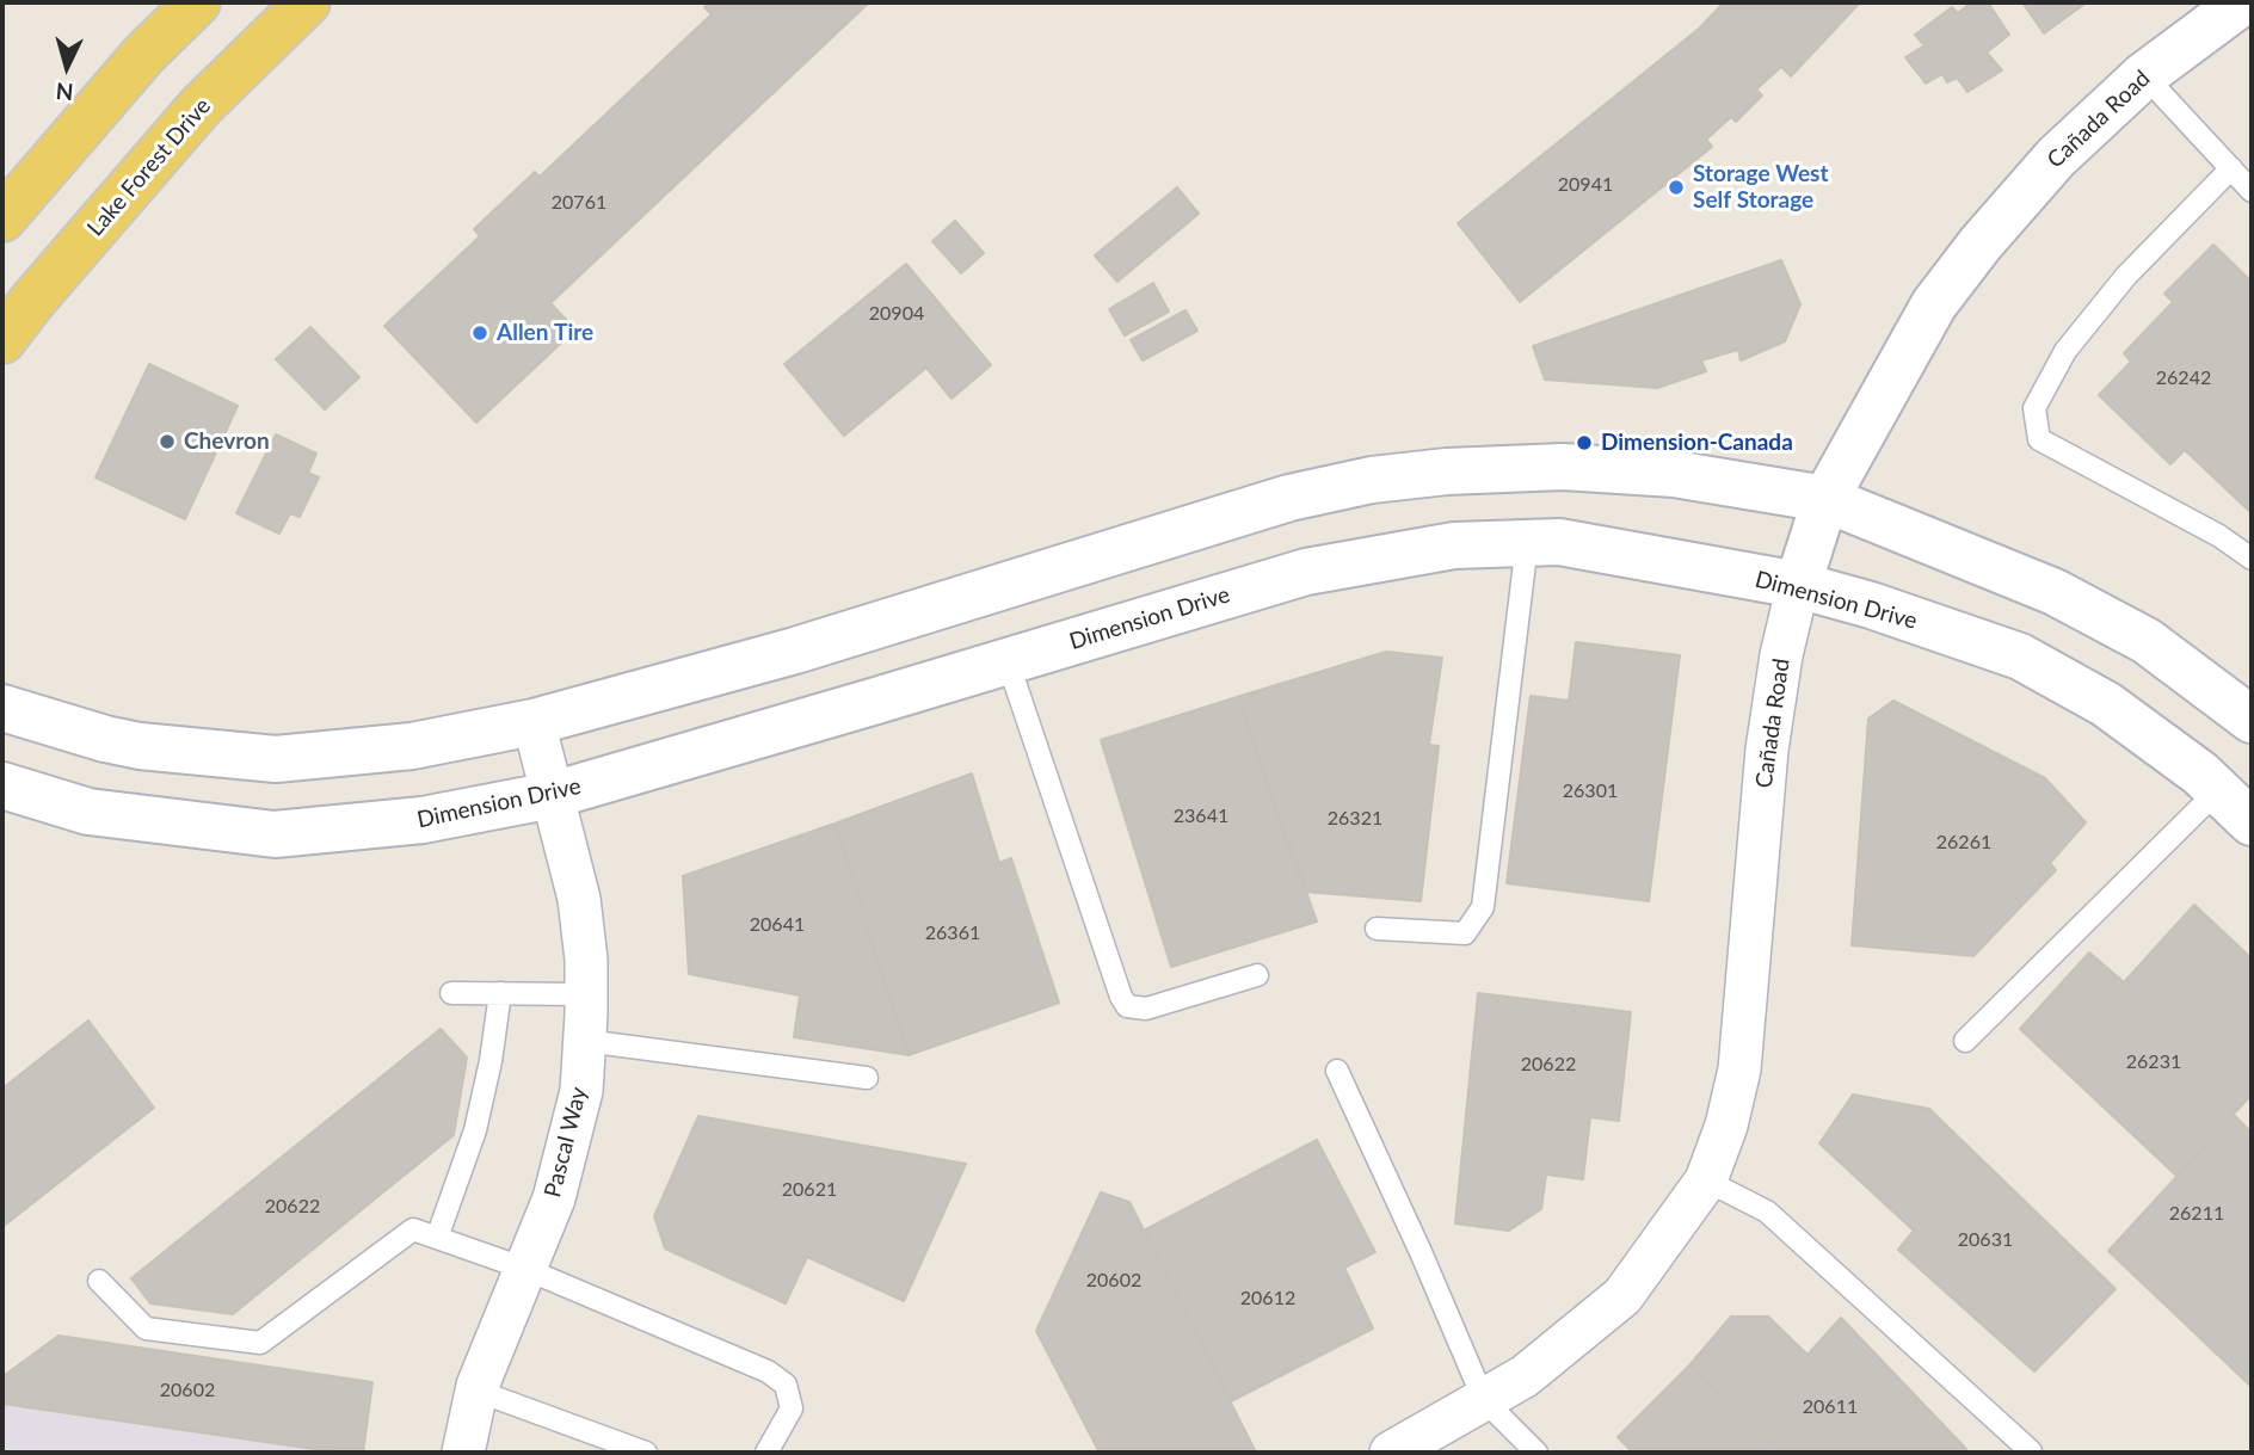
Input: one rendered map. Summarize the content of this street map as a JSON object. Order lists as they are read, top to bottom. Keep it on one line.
{"streets":{"main road":["Cañada Road","Lake Forest Drive","Dimension Drive"],"street":["Pascal Way"]},"crossings":[["Cañada Road","Dimension Drive"],["Dimension Drive","Pascal Way"]],"places":["Storage West Self Storage","Allen Tire","Chevron","Dimension-Canada"],"house_numbers":["20941","20761","20904","26242","26301","23641","26321","26261","20641","26361","26231","20622","20621","20622","26211","20631","20602","20612","20602","20611"],"north":"bottom"}
